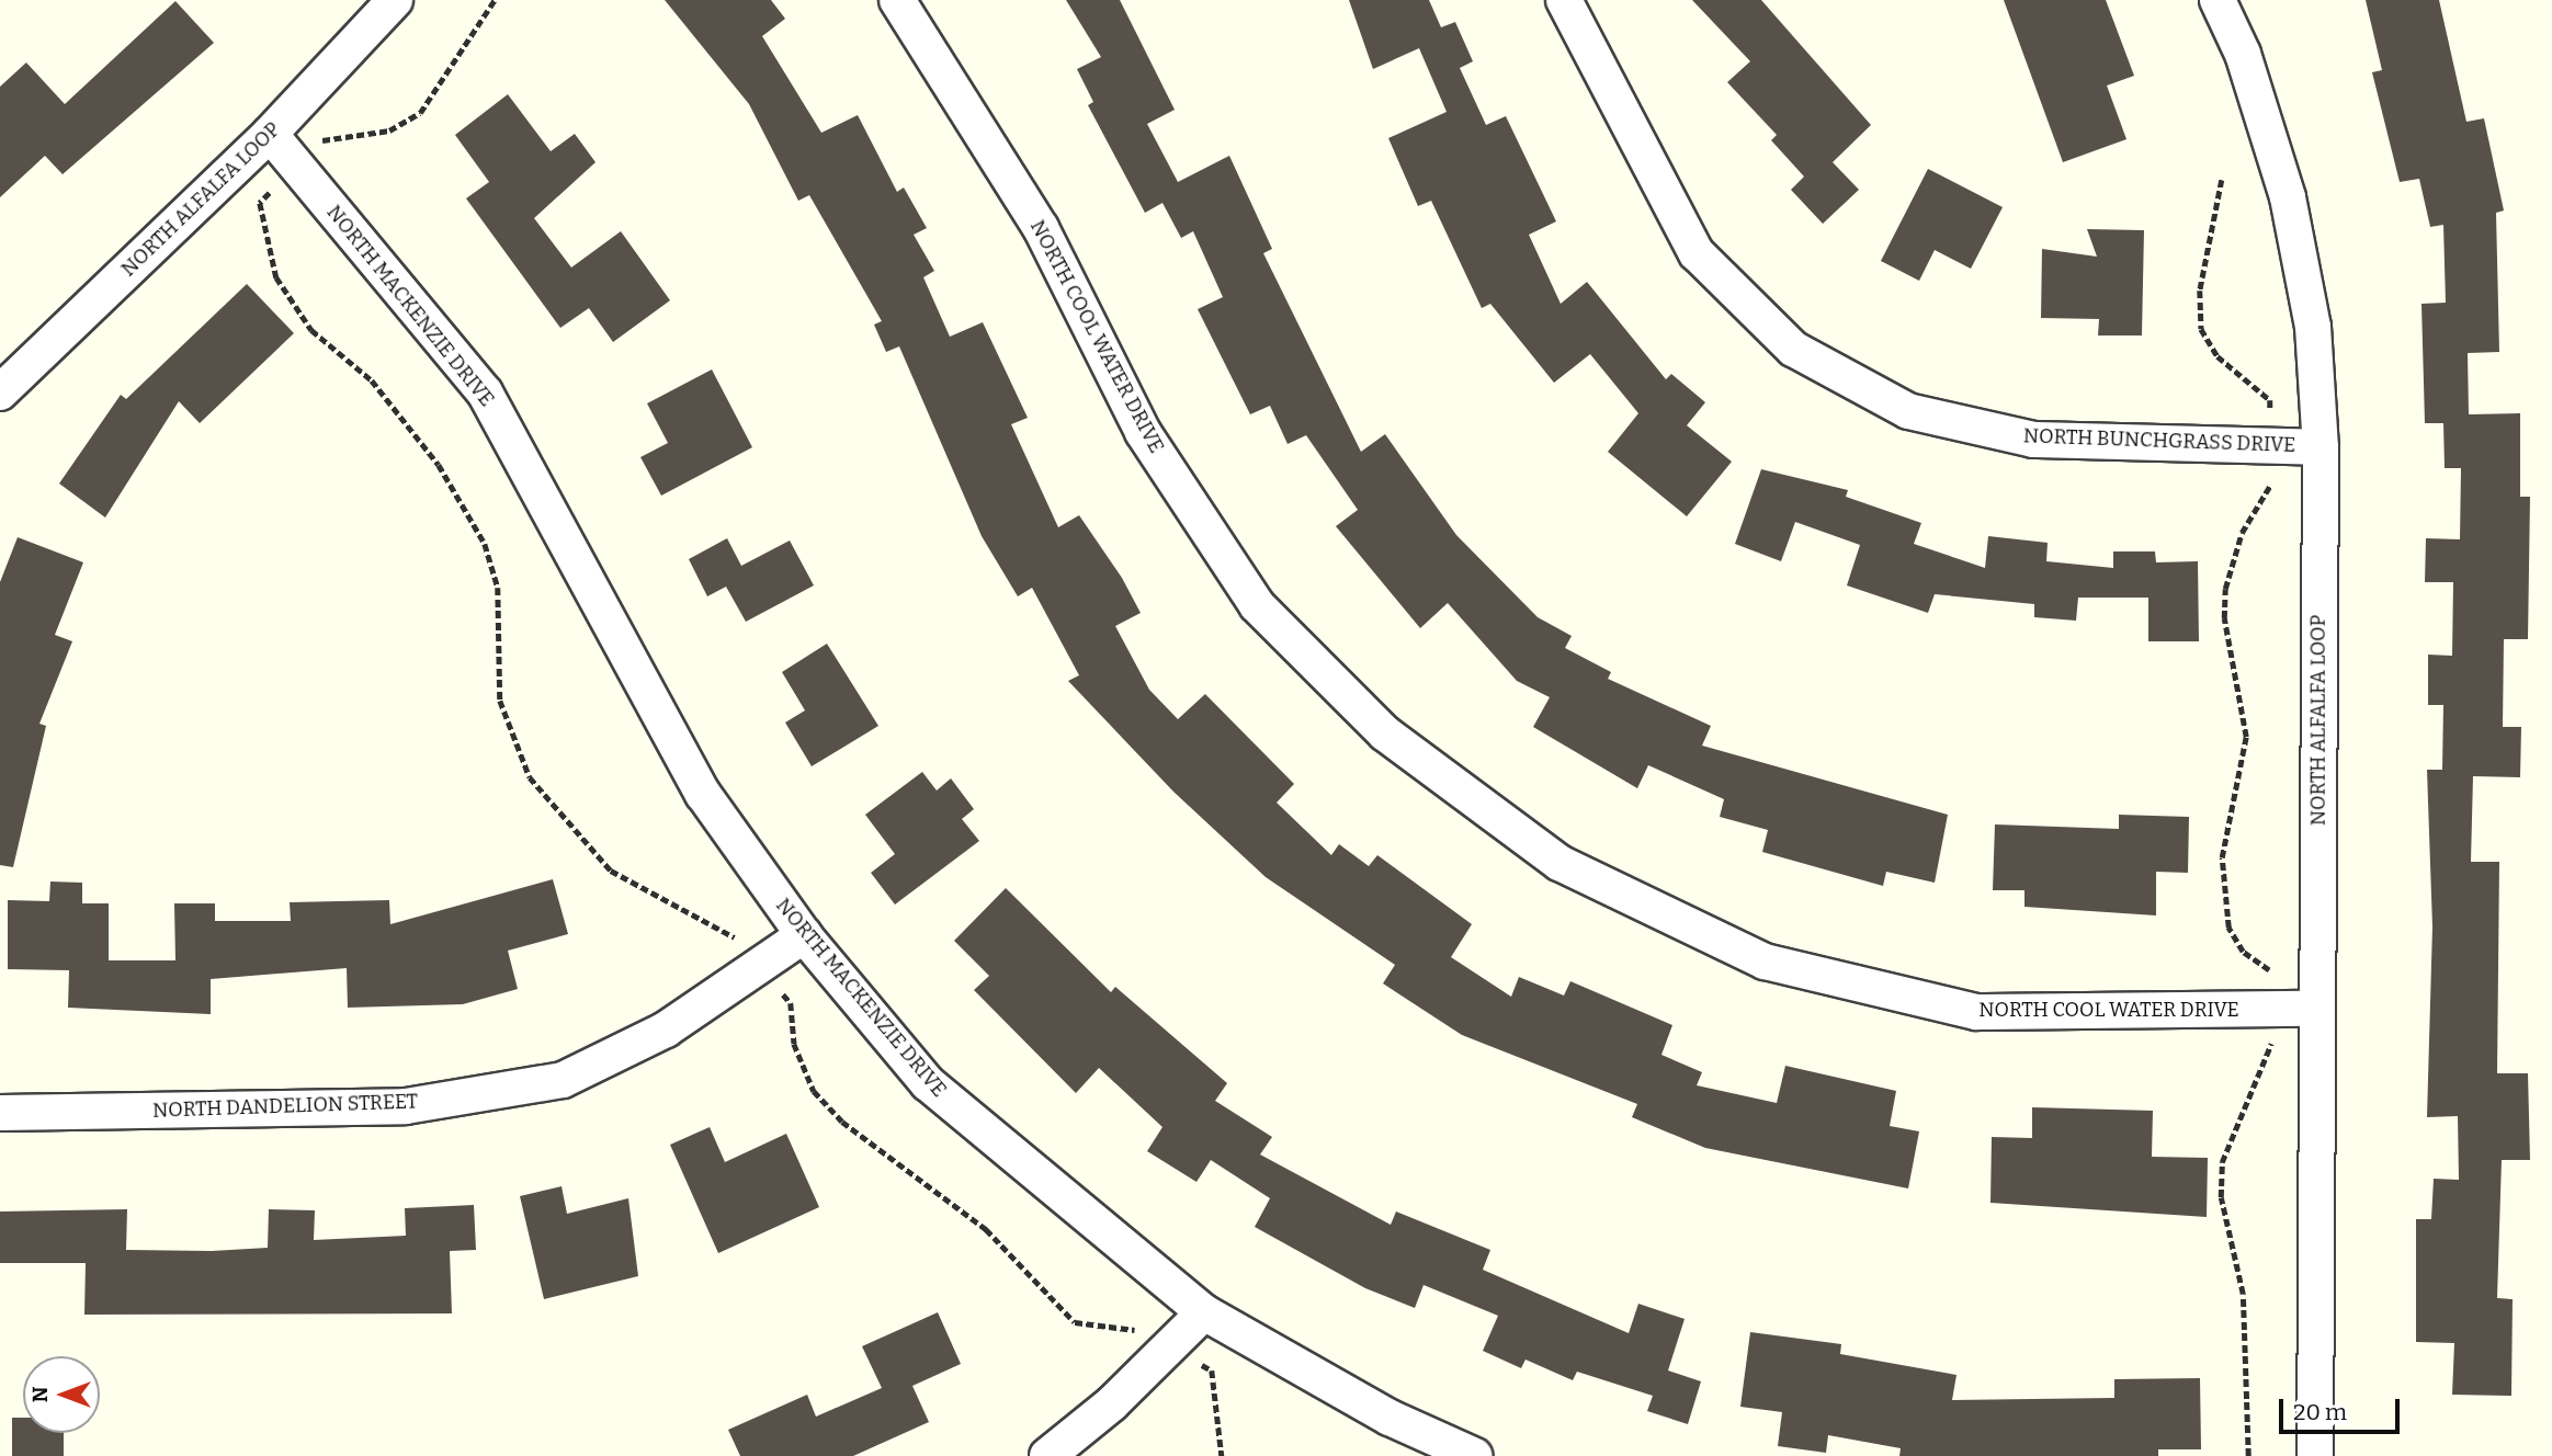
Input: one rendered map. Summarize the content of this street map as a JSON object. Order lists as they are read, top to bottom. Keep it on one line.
{"streets":{"street":["NORTH ALFALFA LOOP","NORTH MACKENZIE DRIVE","NORTH COOL WATER DRIVE","NORTH BUNCHGRASS DRIVE","NORTH DANDELION STREET"]},"crossings":[["NORTH ALFALFA LOOP","NORTH MACKENZIE DRIVE"],["NORTH ALFALFA LOOP","NORTH COOL WATER DRIVE"],["NORTH ALFALFA LOOP","NORTH BUNCHGRASS DRIVE"],["NORTH MACKENZIE DRIVE","NORTH DANDELION STREET"]],"scale_bar":"20 m","north":"left"}
